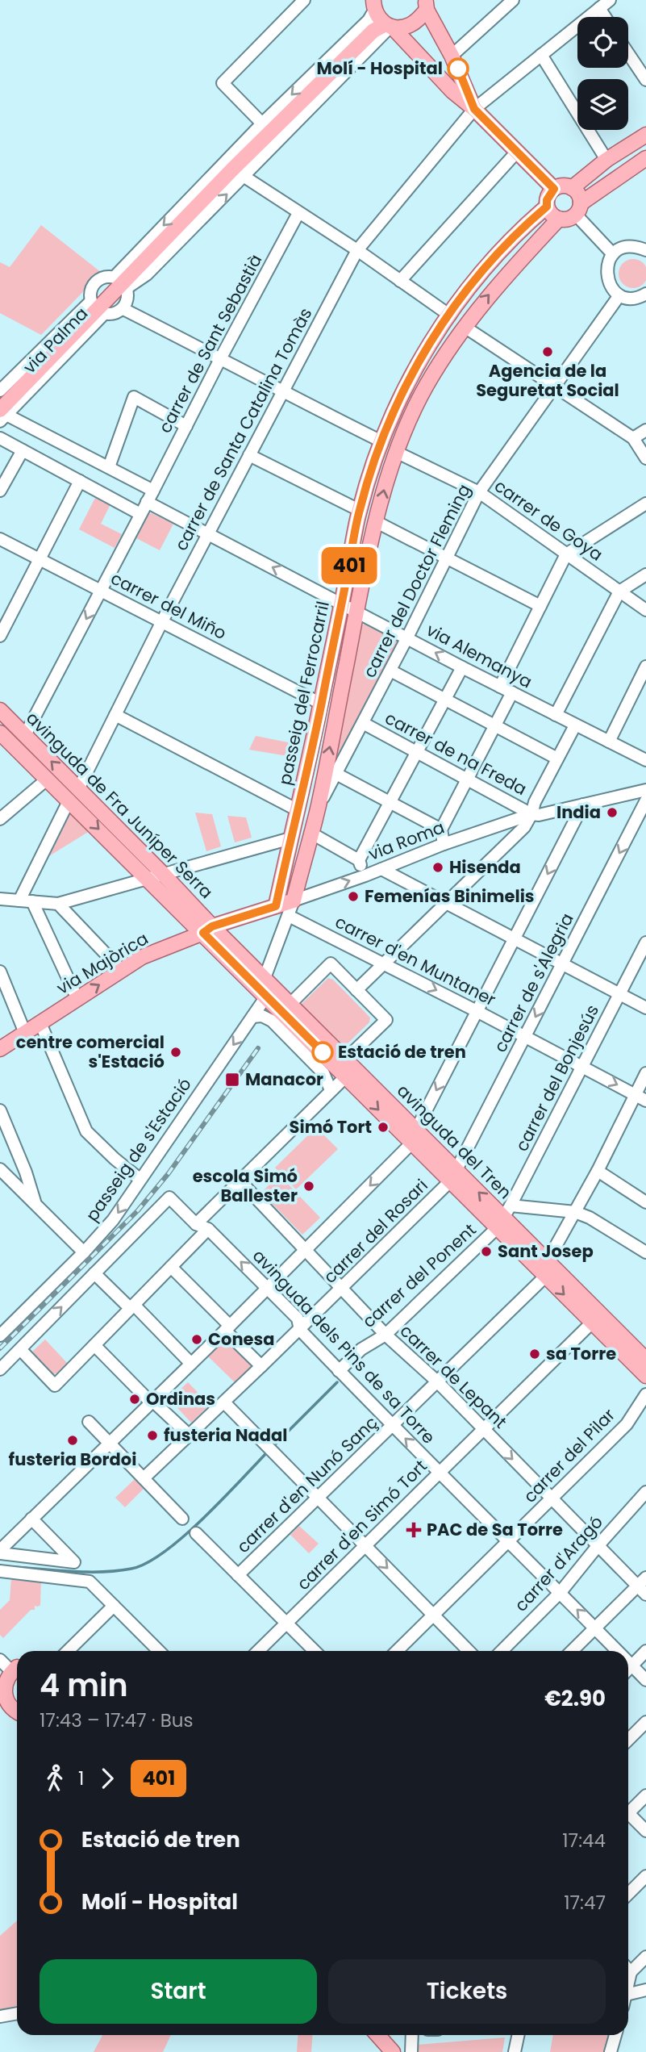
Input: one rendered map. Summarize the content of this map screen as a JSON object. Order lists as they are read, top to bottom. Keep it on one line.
{"streets":{"main road":["passeig del Ferrocarril","avinguda de Fra Juníper Serra","via Majòrica","avinguda del Tren"],"street":["via Palma","carrer de Sant Sebastià","carrer de Santa Catalina Tomàs","carrer de Goya","carrer del Doctor Fleming","carrer del Miño","via Alemanya","carrer de na Freda","via Roma","carrer d'en Muntaner","carrer de s'Alegria","carrer del Bonjesús","passeig de s'Estació","carrer del Rosari","carrer del Ponent","avinguda dels Pins de sa Torre","carrer de Lepant","carrer del Pilar","carrer d'en Nunó Sanç","carrer d'en Simó Tort","carrer d'Aragó"]},"crossings":[["carrer de Sant Sebastià","via Alemanya"],["carrer de Santa Catalina Tomàs","carrer del Miño"],["carrer de Santa Catalina Tomàs","via Alemanya"],["carrer de Santa Catalina Tomàs","avinguda de Fra Juníper Serra"],["carrer de Goya","carrer del Doctor Fleming"],["carrer de Goya","passeig del Ferrocarril"],["carrer del Doctor Fleming","via Alemanya"],["carrer del Doctor Fleming","passeig del Ferrocarril"],["carrer del Doctor Fleming","carrer de na Freda"],["carrer del Miño","passeig del Ferrocarril"],["via Alemanya","passeig del Ferrocarril"],["passeig del Ferrocarril","via Roma"],["passeig del Ferrocarril","via Majòrica"],["passeig del Ferrocarril","passeig de s'Estació"],["carrer de na Freda","via Roma"],["avinguda de Fra Juníper Serra","via Majòrica"],["via Roma","via Majòrica"],["via Roma","passeig de s'Estació"],["carrer d'en Muntaner","carrer de s'Alegria"],["carrer d'en Muntaner","carrer del Bonjesús"],["carrer d'en Muntaner","passeig de s'Estació"],["carrer d'en Muntaner","carrer d'en Nunó Sanç"],["via Majòrica","passeig de s'Estació"],["carrer de s'Alegria","avinguda del Tren"],["carrer de s'Alegria","carrer del Rosari"],["carrer del Bonjesús","avinguda del Tren"],["carrer del Bonjesús","carrer del Ponent"],["avinguda del Tren","passeig de s'Estació"],["avinguda del Tren","carrer del Rosari"],["avinguda del Tren","carrer del Ponent"],["avinguda del Tren","carrer d'en Nunó Sanç"],["avinguda del Tren","carrer d'en Simó Tort"],["carrer del Rosari","avinguda dels Pins de sa Torre"],["carrer del Rosari","carrer de Lepant"],["carrer del Ponent","avinguda dels Pins de sa Torre"],["carrer del Ponent","carrer de Lepant"],["avinguda dels Pins de sa Torre","carrer del Pilar"],["avinguda dels Pins de sa Torre","carrer d'en Nunó Sanç"],["avinguda dels Pins de sa Torre","carrer d'en Simó Tort"],["avinguda dels Pins de sa Torre","carrer d'Aragó"],["carrer de Lepant","carrer del Pilar"],["carrer de Lepant","carrer d'en Nunó Sanç"],["carrer de Lepant","carrer d'en Simó Tort"],["carrer de Lepant","carrer d'Aragó"]],"places":{"other":["Molí - Hospital","Agencia de la Seguretat Social","India","Hisenda","Femenías Binimelis","centre comercial s'Estació","Estació de tren","Simó Tort","escola Simó Ballester","Sant Josep","Conesa","sa Torre","Ordinas","fusteria Nadal","fusteria Bordoi"],"transit":["Manacor"],"health":["PAC de Sa Torre"]},"lines":["bus line 401"],"page":{"on_map":"401","heading":["4 min","17:43 – 17:47 · Bus","€2.90"],"legs":["1","401"],"list":[{"name":"Estació de tren","value":"17:44"},{"name":"Molí - Hospital","value":"17:47"}],"buttons":["Start","Tickets"]}}
